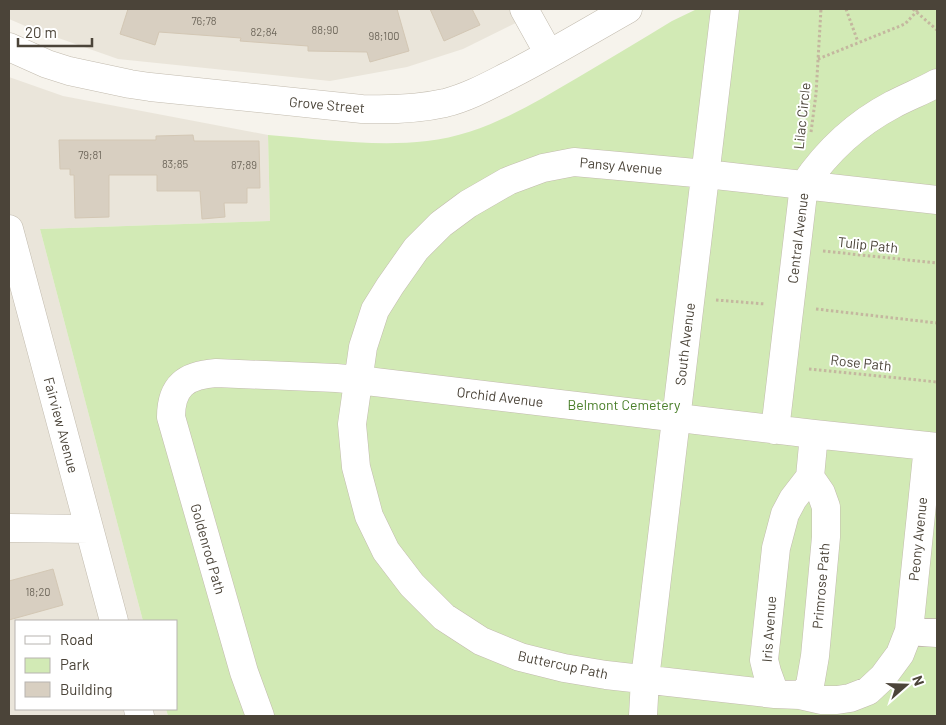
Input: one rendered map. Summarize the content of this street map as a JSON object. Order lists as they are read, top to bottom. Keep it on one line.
{"streets":{"street":["Grove Street","Pansy Avenue","Central Avenue","South Avenue","Orchid Avenue","Fairview Avenue","Peony Avenue","Goldenrod Path","Primrose Path","Iris Avenue","Buttercup Path"],"path":["Lilac Circle","Tulip Path","Rose Path"]},"crossings":[["Lilac Circle","Pansy Avenue"],["Lilac Circle","Central Avenue"],["Pansy Avenue","Central Avenue"],["Pansy Avenue","South Avenue"],["Pansy Avenue","Orchid Avenue"],["Pansy Avenue","Buttercup Path"],["Central Avenue","Tulip Path"],["Central Avenue","Rose Path"],["Central Avenue","Orchid Avenue"],["South Avenue","Orchid Avenue"],["South Avenue","Buttercup Path"],["Orchid Avenue","Peony Avenue"],["Orchid Avenue","Goldenrod Path"],["Orchid Avenue","Buttercup Path"],["Primrose Path","Iris Avenue"],["Primrose Path","Buttercup Path"],["Iris Avenue","Buttercup Path"]],"parks":["Belmont Cemetery"],"house_numbers":["76;78","88;90","82;84","98;100","79;81","83;85","87;89","18;20"],"legend":["Road","Park","Building"],"scale_bar":"20 m","north":"right"}
